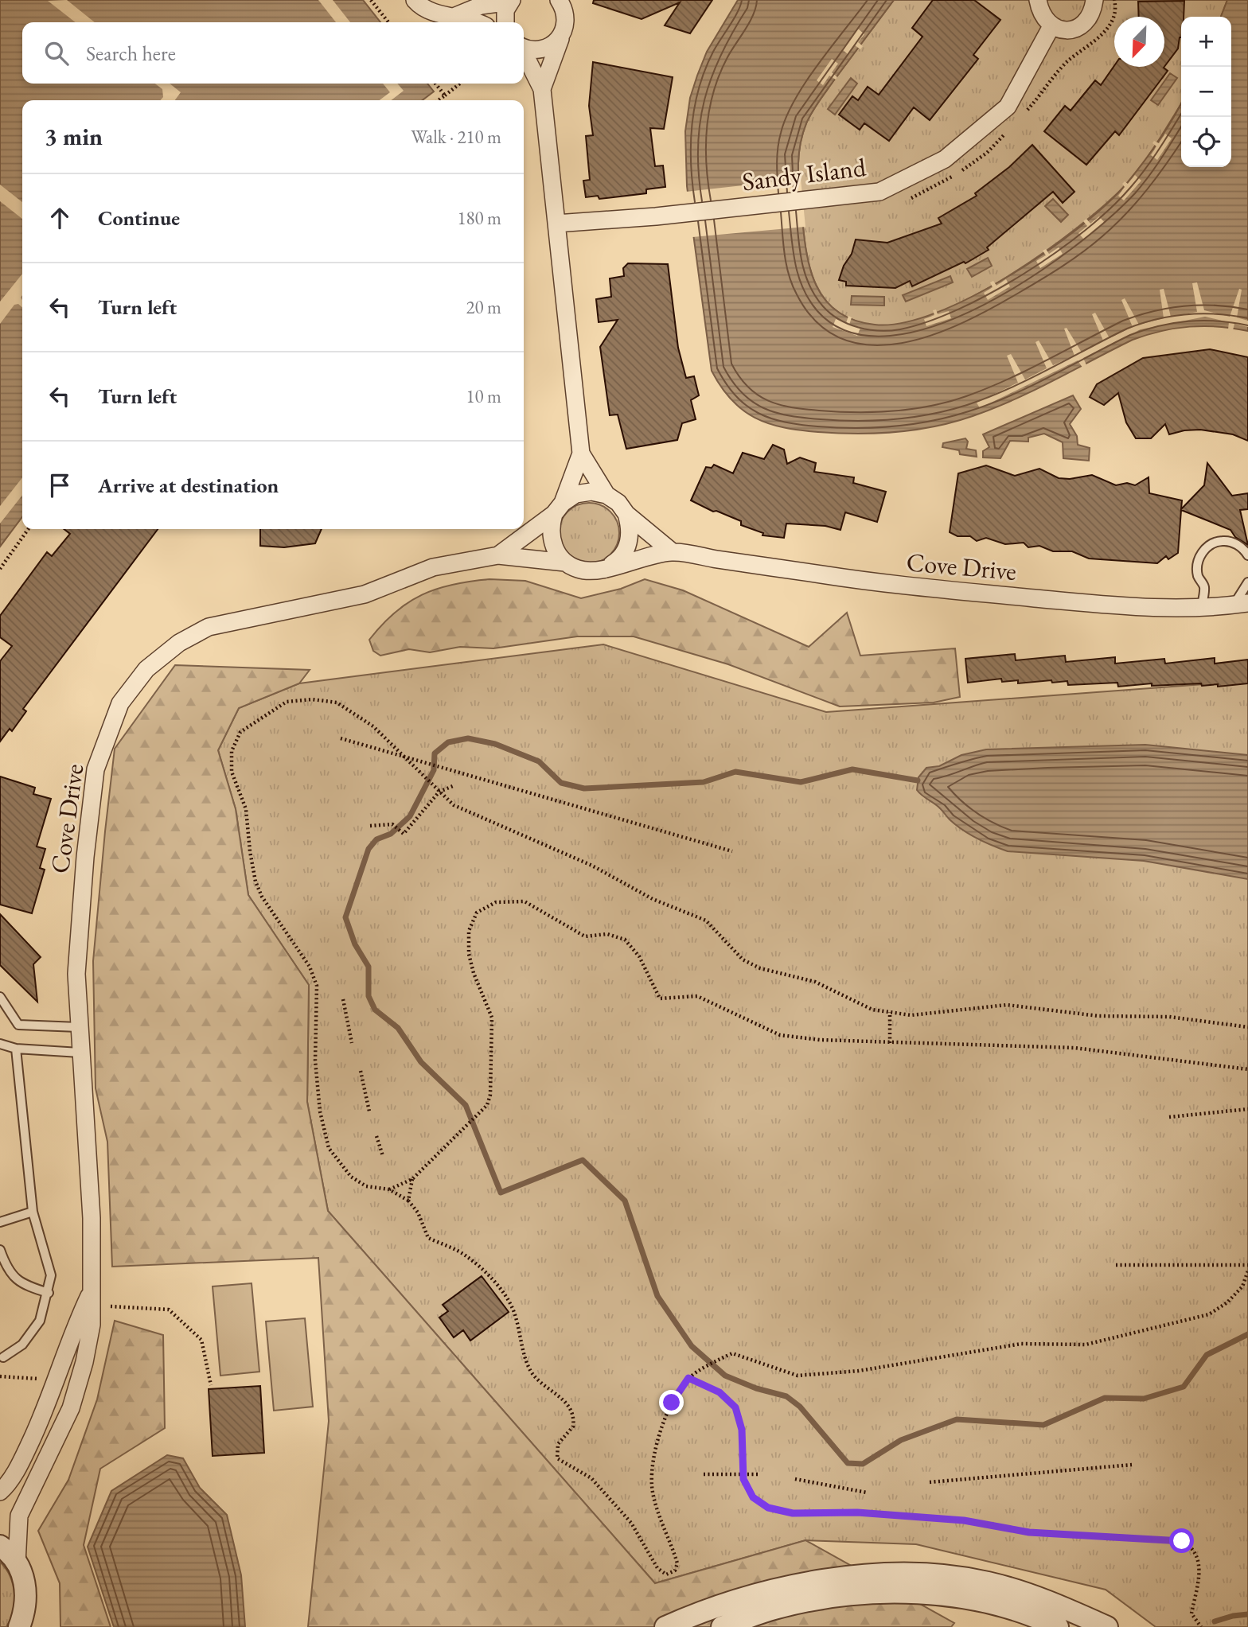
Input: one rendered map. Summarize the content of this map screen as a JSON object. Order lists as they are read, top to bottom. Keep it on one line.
{"streets":{"street":["Sandy Island","Cove Drive"]},"north":"bottom left","page":{"map_buttons":["+","−"],"search":"Search here","heading":["3 min","Walk · 210 m"],"list":[["Continue","180 m"],["Turn left","20 m"],["Turn left","10 m"],"Arrive at destination"]}}
